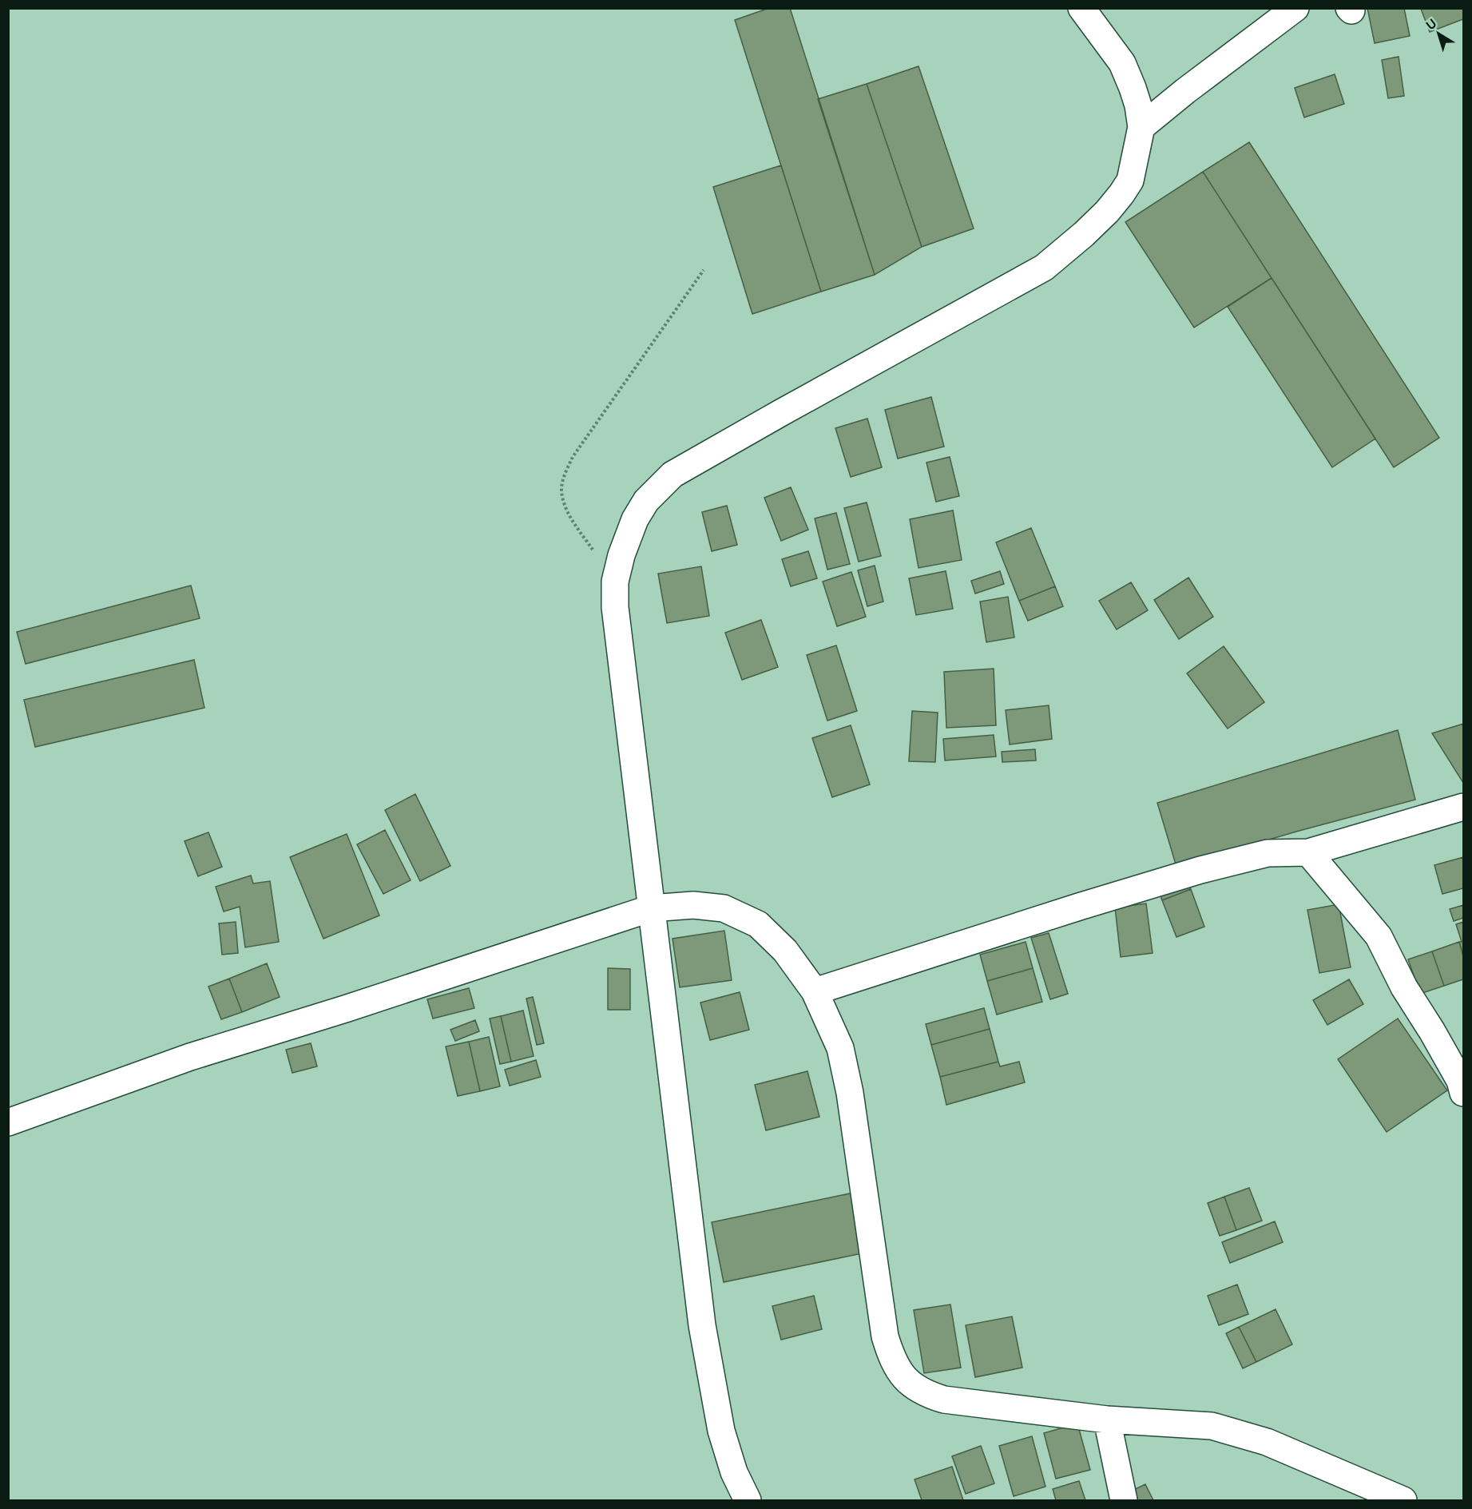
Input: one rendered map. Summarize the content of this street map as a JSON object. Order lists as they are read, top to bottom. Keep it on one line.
{"north":"top left"}
